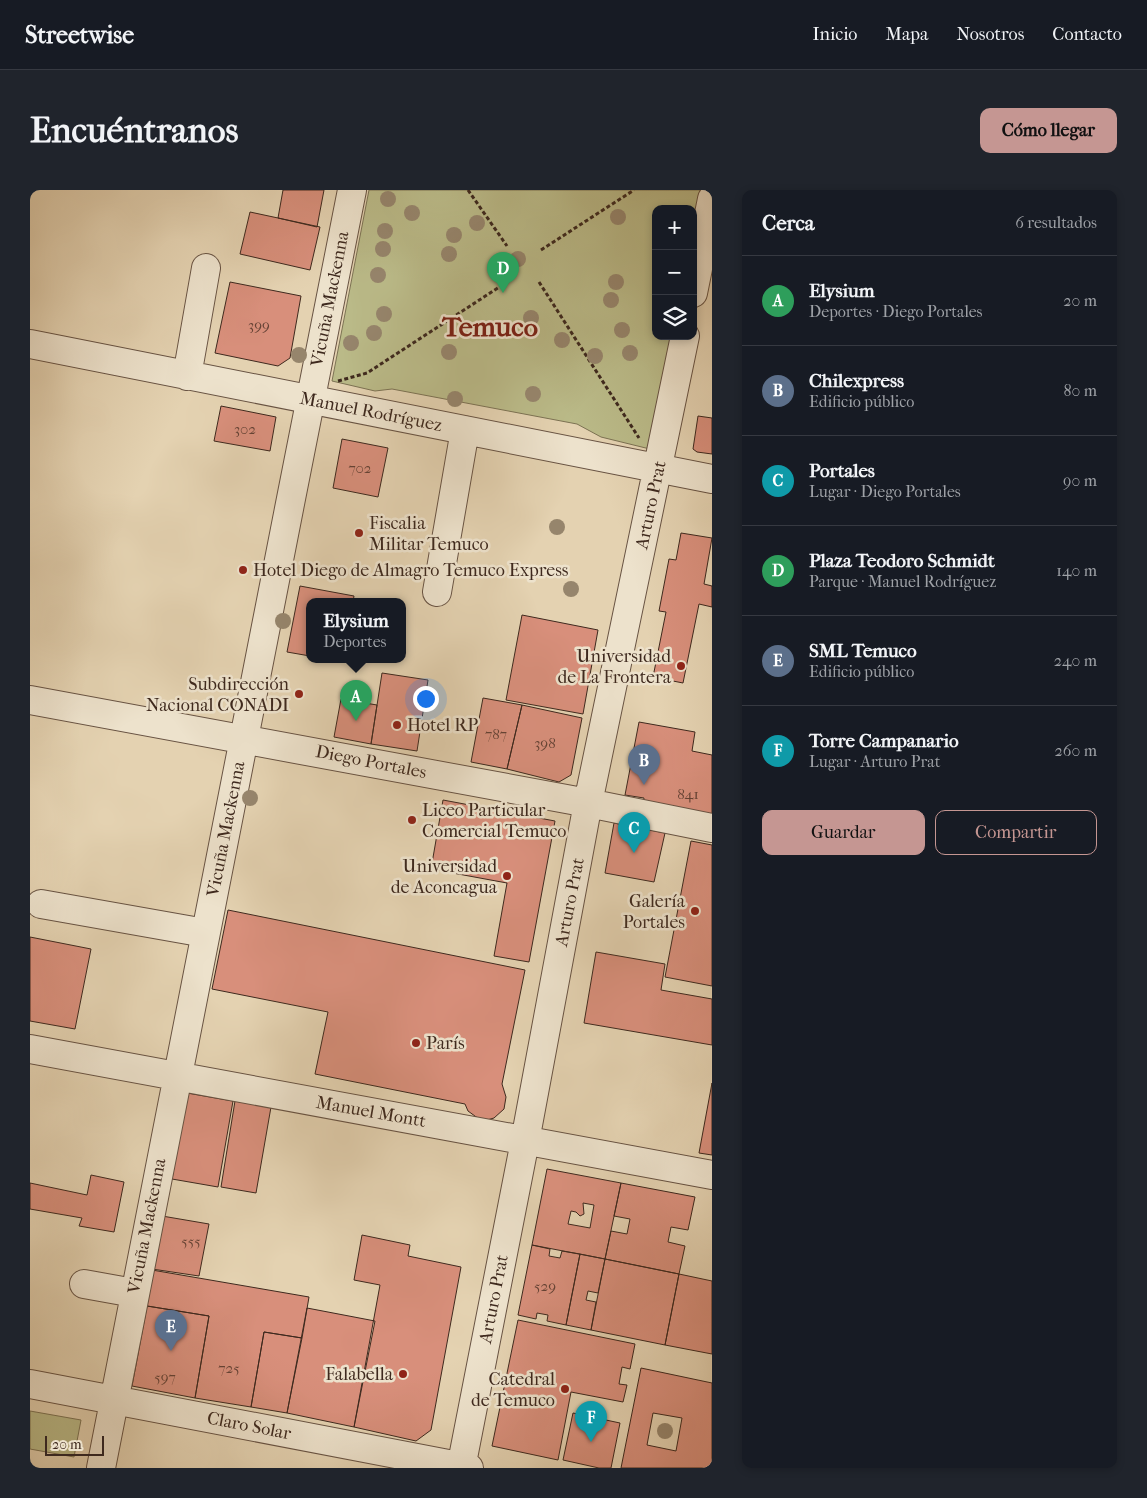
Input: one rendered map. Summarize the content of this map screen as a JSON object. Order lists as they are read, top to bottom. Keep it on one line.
{"streets":{"street":["Vicuña Mackenna","Manuel Rodríguez","Arturo Prat","Diego Portales","Manuel Montt","Claro Solar"]},"crossings":[["Vicuña Mackenna","Manuel Rodríguez"],["Vicuña Mackenna","Diego Portales"],["Vicuña Mackenna","Manuel Montt"],["Vicuña Mackenna","Claro Solar"],["Manuel Rodríguez","Arturo Prat"],["Arturo Prat","Diego Portales"],["Arturo Prat","Manuel Montt"],["Arturo Prat","Claro Solar"]],"districts":["Temuco"],"places":["Fiscalia Militar Temuco","Hotel Diego de Almagro Temuco Express","Universidad de La Frontera","Subdirección Nacional CONADI","Hotel RP","Liceo Particular Comercial Temuco","Universidad de Aconcagua","Galería Portales","París","Falabella","Catedral de Temuco"],"house_numbers":["399","302","702","787","398","841","555","529","725","597"],"scale_bar":"20 m","page":{"header":"Streetwise","nav":["Inicio","Mapa","Nosotros","Contacto"],"buttons":["Cómo llegar",["Guardar","Compartir"]],"title":"Encuéntranos","heading":["Cerca","6 resultados"],"map_buttons":["+","−"],"pins":["D","A","B","C","E","F"],"list":[{"mark":"A","name":"Elysium","note":"Deportes · Diego Portales","value":"20 m"},{"mark":"B","name":"Chilexpress","note":"Edificio público","value":"80 m"},{"mark":"C","name":"Portales","note":"Lugar · Diego Portales","value":"90 m"},{"mark":"D","name":"Plaza Teodoro Schmidt","note":"Parque · Manuel Rodríguez","value":"140 m"},{"mark":"E","name":"SML Temuco","note":"Edificio público","value":"240 m"},{"mark":"F","name":"Torre Campanario","note":"Lugar · Arturo Prat","value":"260 m"}],"popup":["Elysium","Deportes"],"scale":"20 m"}}
